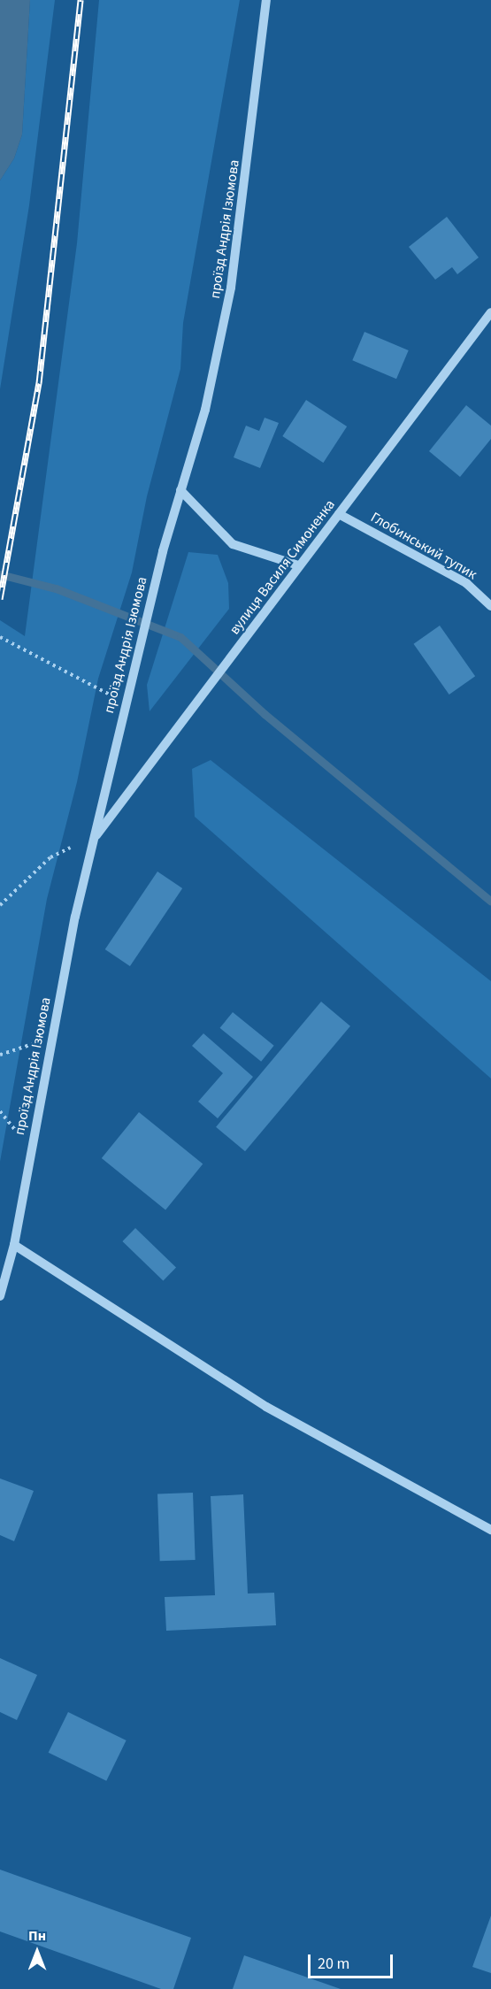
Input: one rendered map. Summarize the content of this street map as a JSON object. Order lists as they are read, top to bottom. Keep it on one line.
{"streets":{"street":["проїзд Андрія Ізюмова","Глобинський тупик","вулиця Василя Симоненка"]},"crossings":[["проїзд Андрія Ізюмова","вулиця Василя Симоненка"],["Глобинський тупик","вулиця Василя Симоненка"]],"scale_bar":"20 m","north":"top"}
